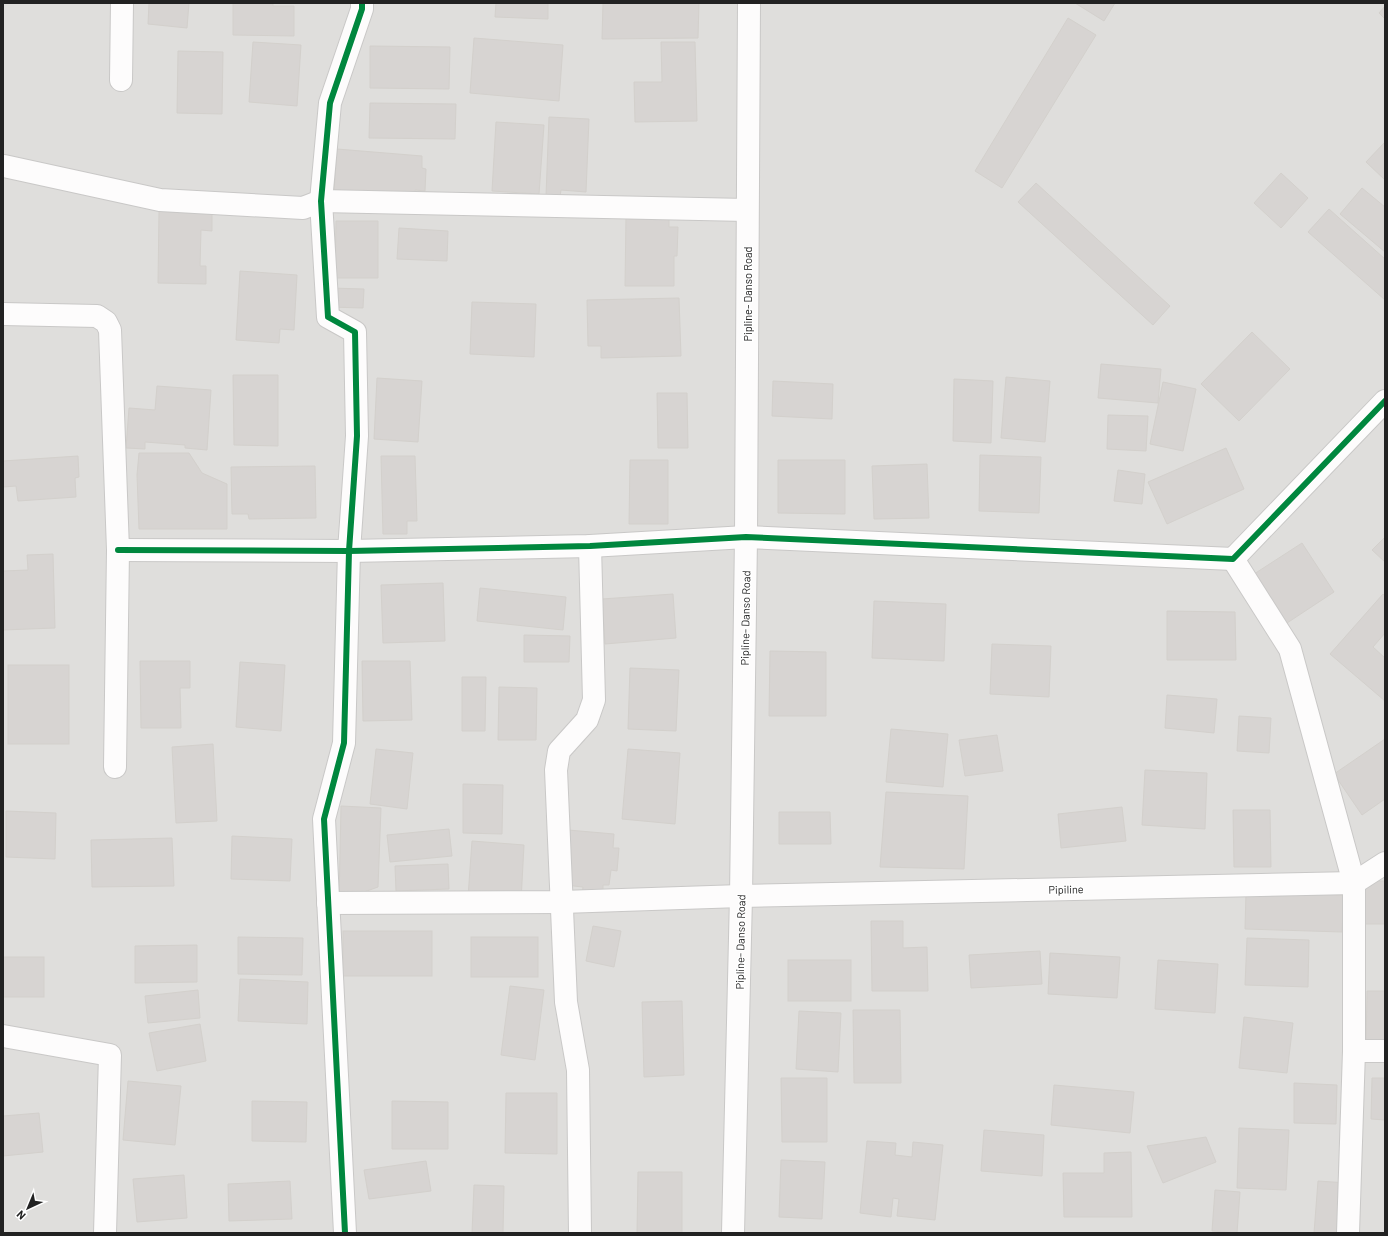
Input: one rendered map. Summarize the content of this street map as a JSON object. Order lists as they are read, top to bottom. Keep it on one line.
{"streets":{"street":["Pipline- Danso Road","Pipiline"]},"crossings":[["Pipline- Danso Road","Pipiline"]],"north":"bottom left"}
